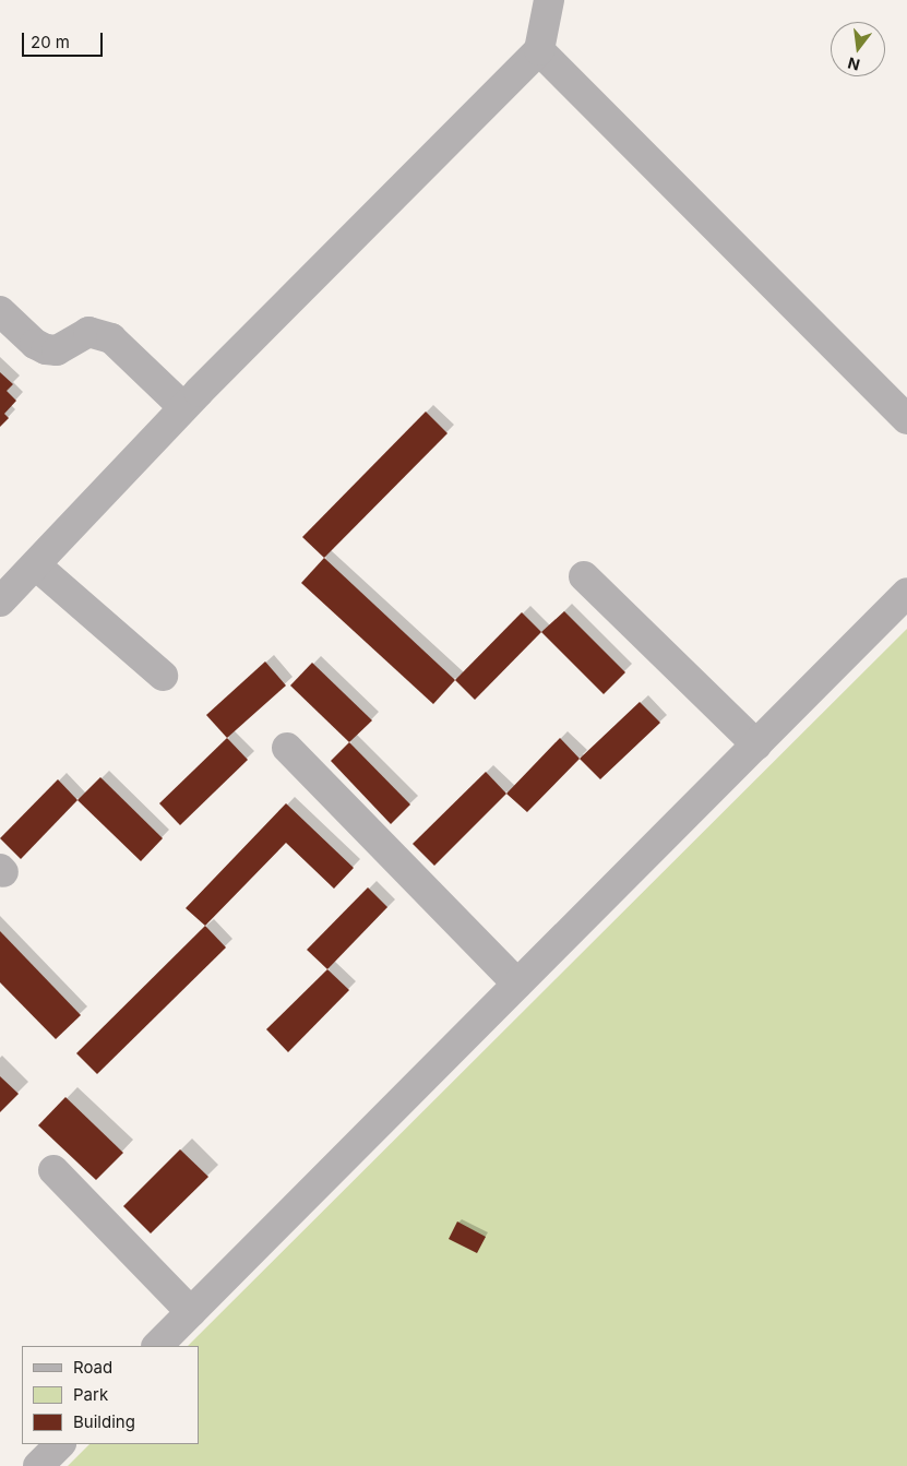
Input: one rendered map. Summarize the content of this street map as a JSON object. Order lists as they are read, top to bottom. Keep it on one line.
{"legend":["Road","Park","Building"],"scale_bar":"20 m","north":"bottom"}
